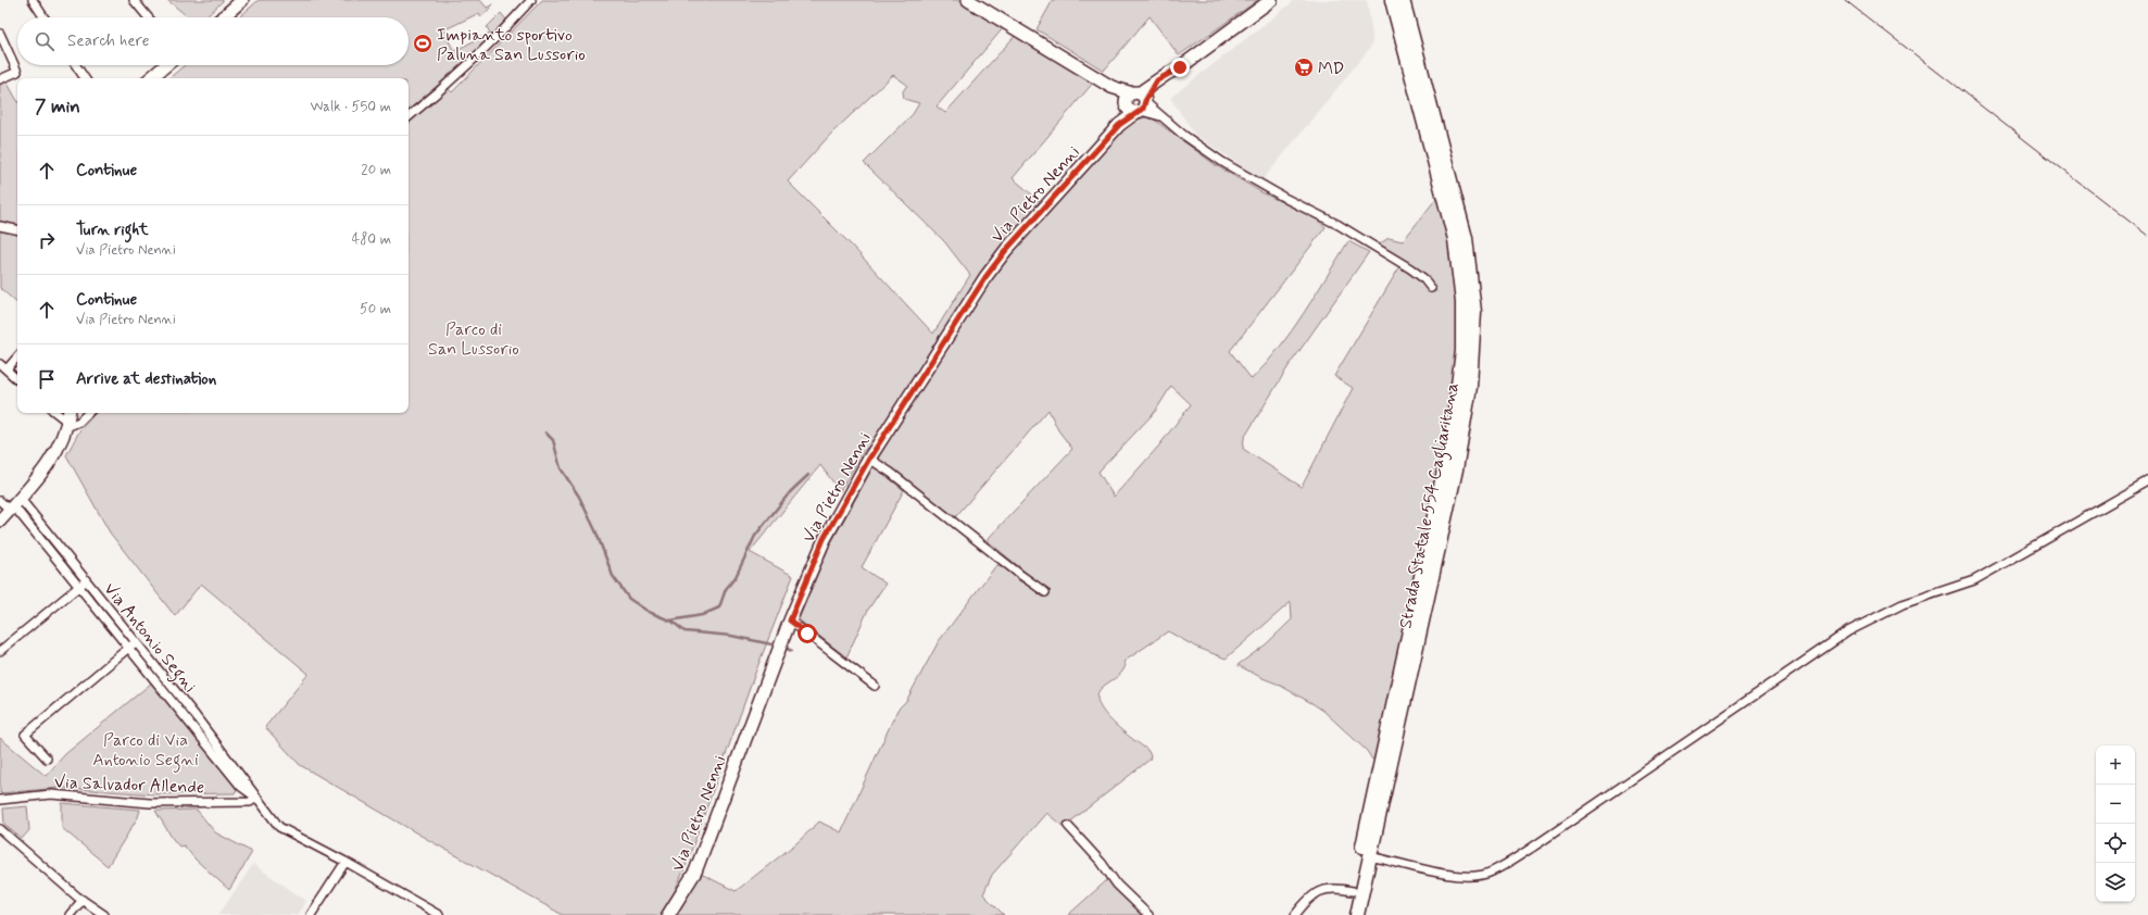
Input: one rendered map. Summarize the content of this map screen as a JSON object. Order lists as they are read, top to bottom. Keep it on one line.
{"streets":{"main road":["Strada Statale 554 Cagliaritana"],"street":["Via Pietro Nenni","Via Antonio Segni","Via Salvador Allende"]},"crossings":[["Via Antonio Segni","Via Salvador Allende"]],"parks":["Parco di San Lussorio","Parco di Via Antonio Segni"],"places":{"sports":["Impianto sportivo Paluna San Lussorio"],"supermarket":["MD"]},"page":{"search":"Search here","heading":["7 min","Walk · 550 m"],"list":[["Continue","20 m"],["Turn right","Via Pietro Nenni","480 m"],["Continue","Via Pietro Nenni","50 m"],"Arrive at destination"],"map_buttons":["+","−"]}}
